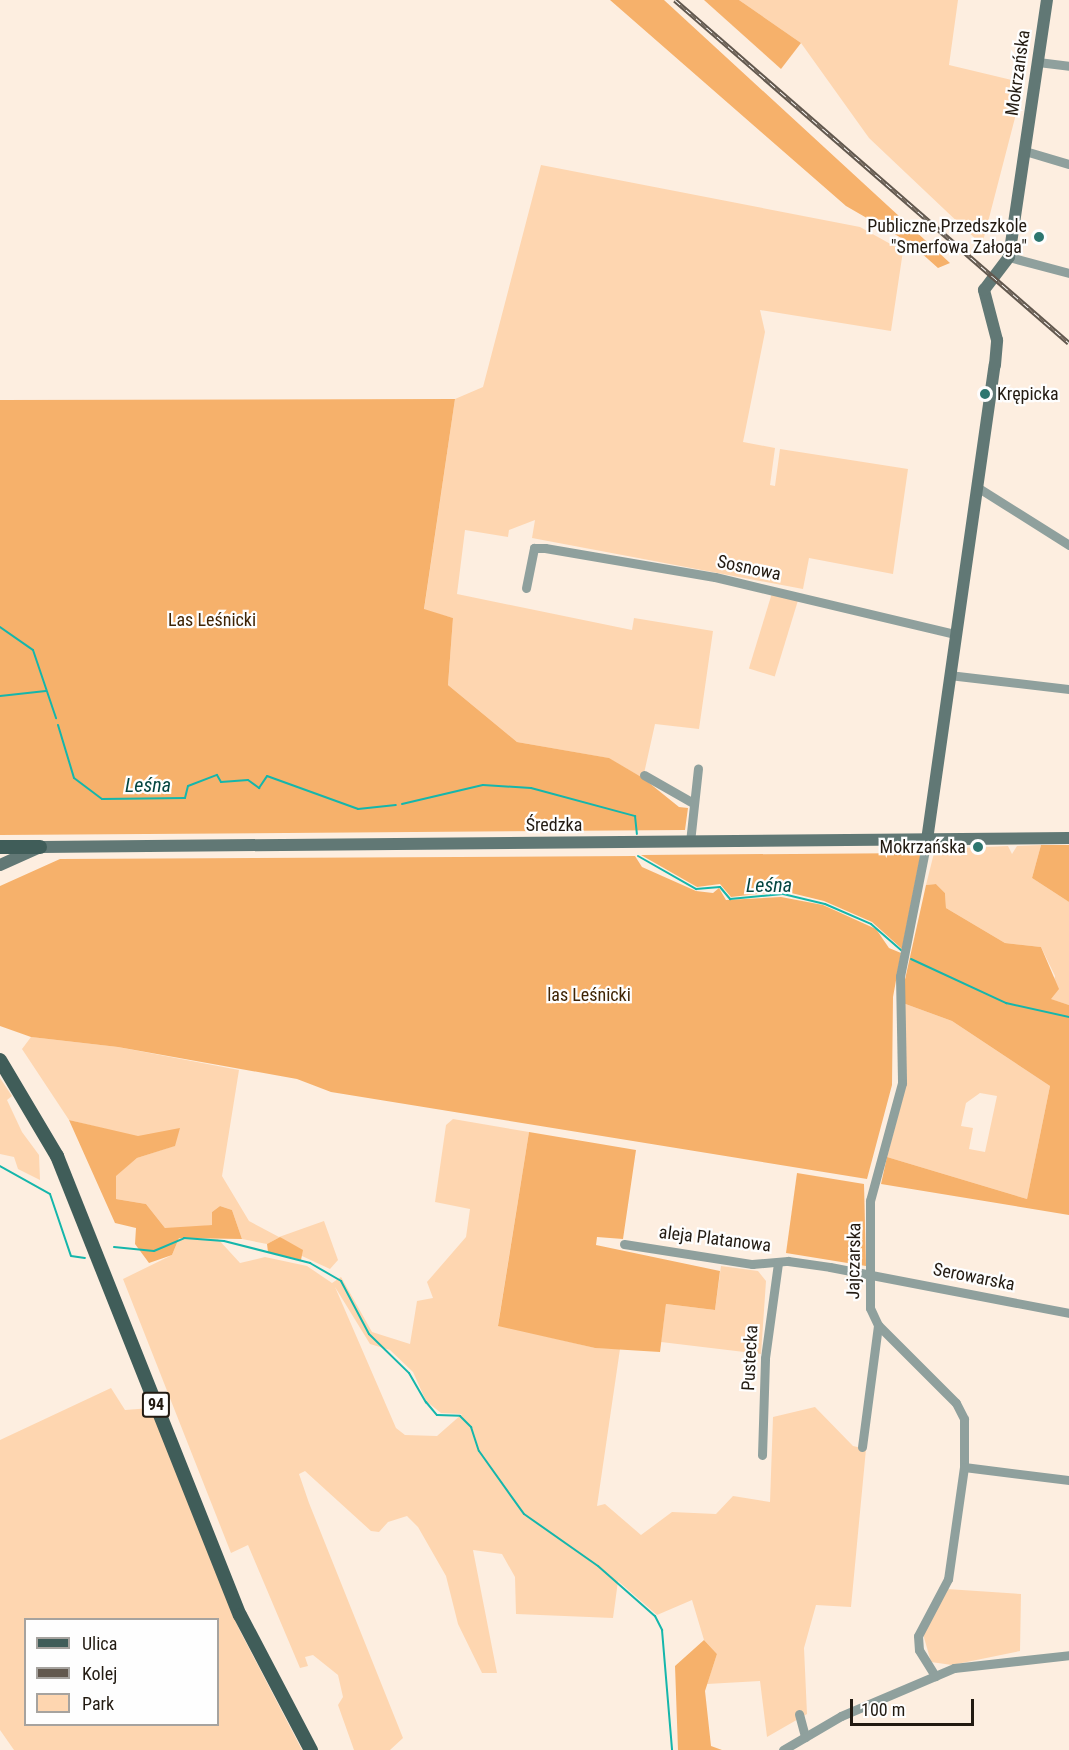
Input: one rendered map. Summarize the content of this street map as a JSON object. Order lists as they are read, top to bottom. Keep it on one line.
{"streets":{"main road":["Mokrzańska","Średzka","94"],"street":["Sosnowa","aleja Platanowa","Jajczarska","Serowarska","Pustecka"]},"crossings":[["Mokrzańska","Sosnowa"],["Mokrzańska","Średzka"],["Mokrzańska","Jajczarska"],["Średzka","Jajczarska"],["aleja Platanowa","Jajczarska"],["aleja Platanowa","Serowarska"],["aleja Platanowa","Pustecka"],["Jajczarska","Serowarska"]],"water":["Leśna"],"parks":["Las Leśnicki","las Leśnicki"],"places":["Publiczne Przedszkole \"Smerfowa Załoga\"","Krępicka","Mokrzańska"],"legend":["Ulica","Kolej","Park"],"scale_bar":"100 m"}
